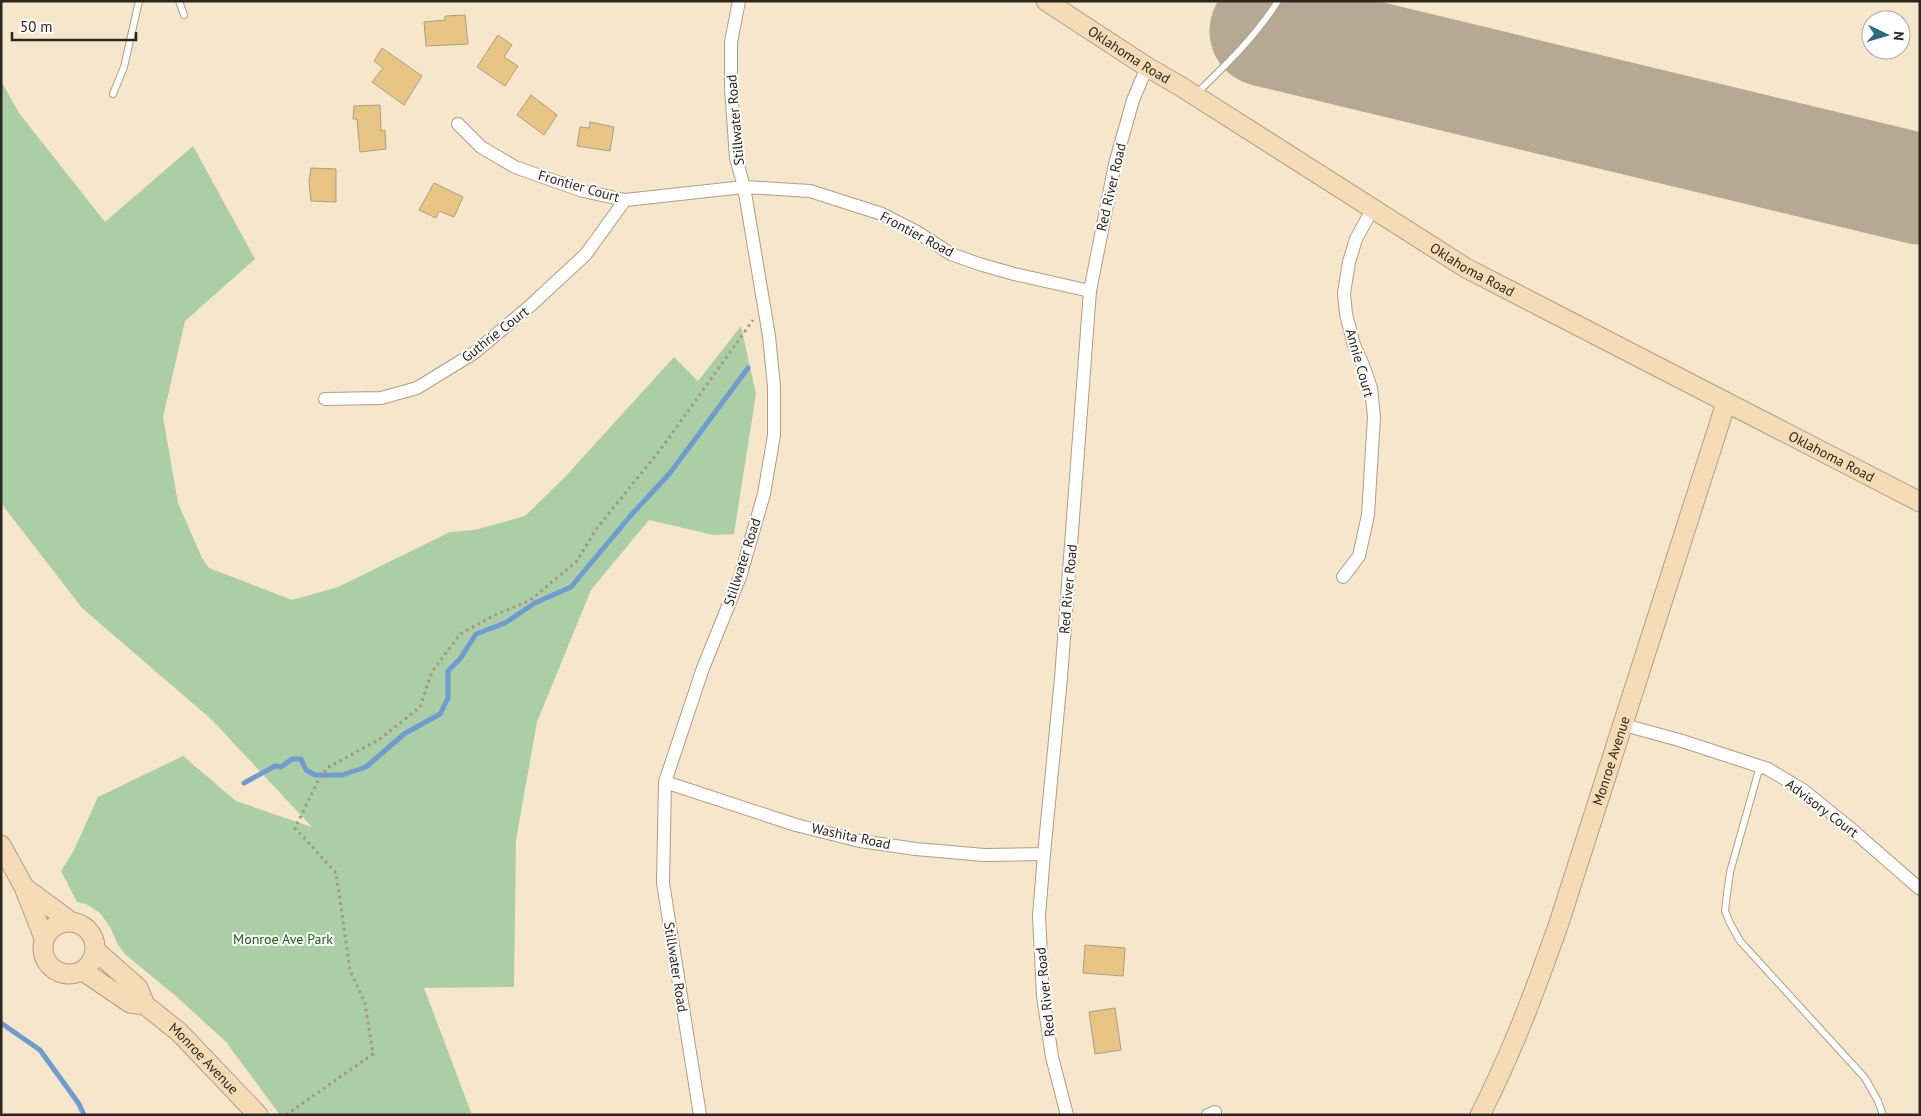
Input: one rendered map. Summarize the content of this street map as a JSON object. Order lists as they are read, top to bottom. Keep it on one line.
{"streets":{"street":["Oklahoma Road","Stillwater Road","Frontier Court","Red River Road","Frontier Road","Guthrie Court","Annie Court","Monroe Avenue","Advisory Court","Washita Road"]},"crossings":[["Oklahoma Road","Red River Road"],["Oklahoma Road","Annie Court"],["Oklahoma Road","Monroe Avenue"],["Stillwater Road","Frontier Court"],["Stillwater Road","Frontier Road"],["Stillwater Road","Washita Road"],["Frontier Court","Frontier Road"],["Frontier Court","Guthrie Court"],["Red River Road","Frontier Road"],["Red River Road","Washita Road"],["Monroe Avenue","Advisory Court"]],"parks":["Monroe Ave Park"],"scale_bar":"50 m","north":"right"}
